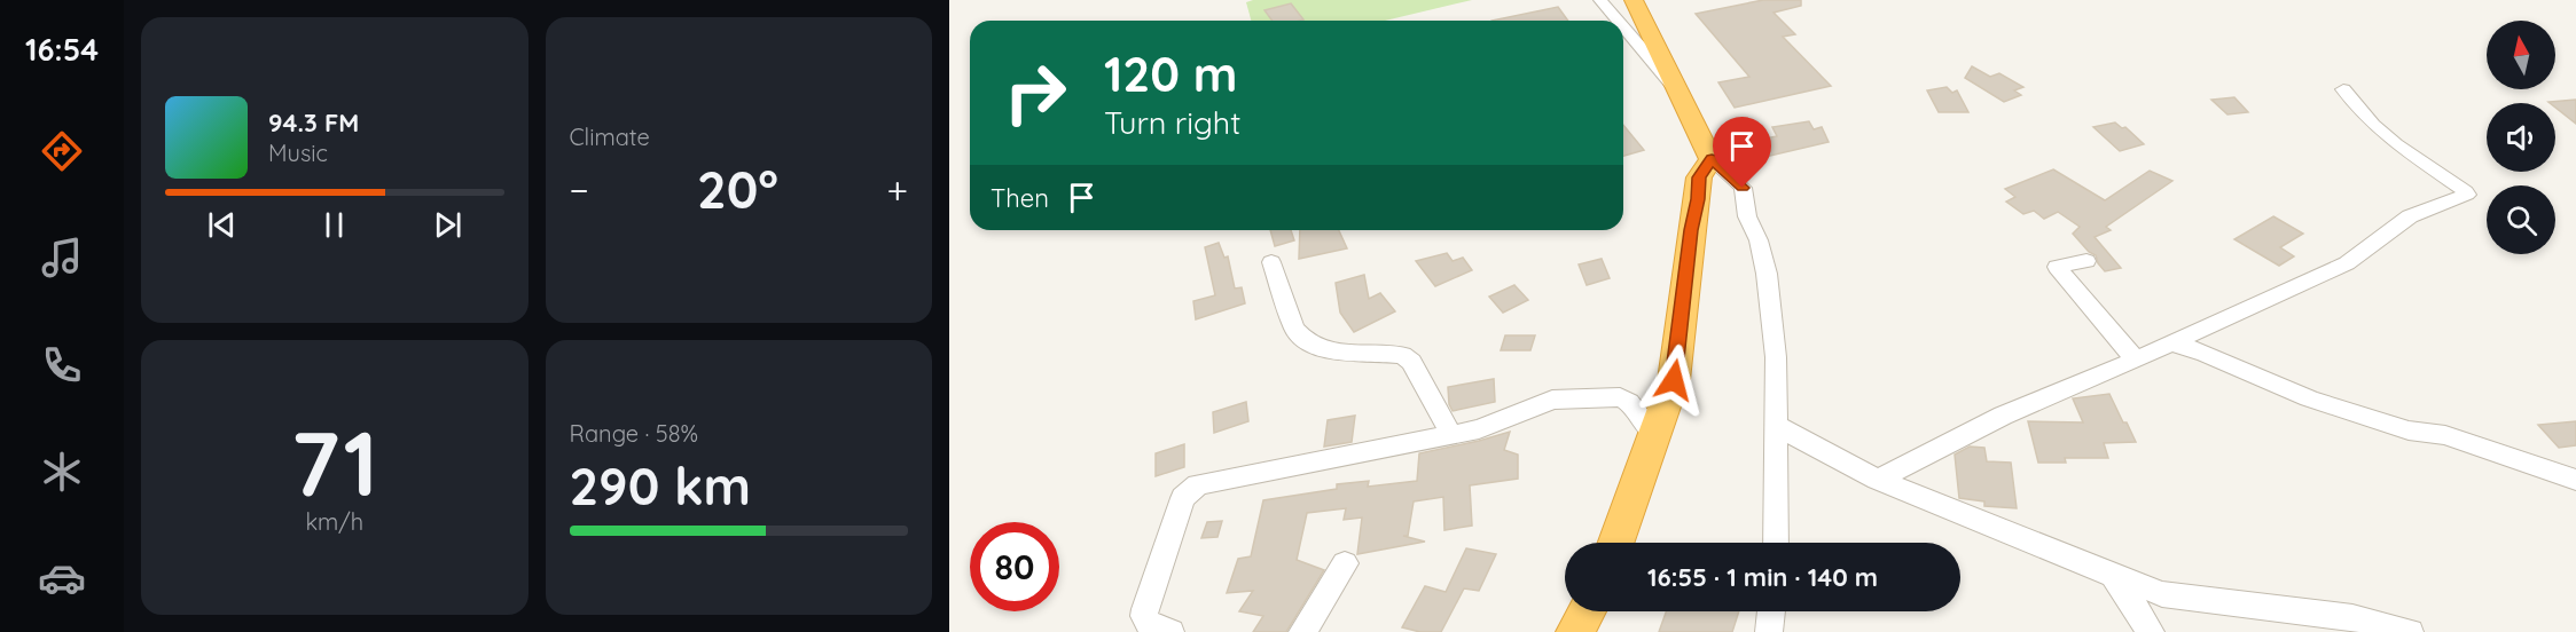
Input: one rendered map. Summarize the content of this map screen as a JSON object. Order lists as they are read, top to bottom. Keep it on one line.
{"north":"top","page":{"tabs":"16:54","tile":["Climate",["71","km/h"],["Range · 58%","290 km"]],"turn":["120 m","Turn right"],"song":["94.3 FM","Music"],"heat":["−","20°","+"],"then":"Then","limit":"80","trip":"16:55 · 1 min · 140 m"}}
